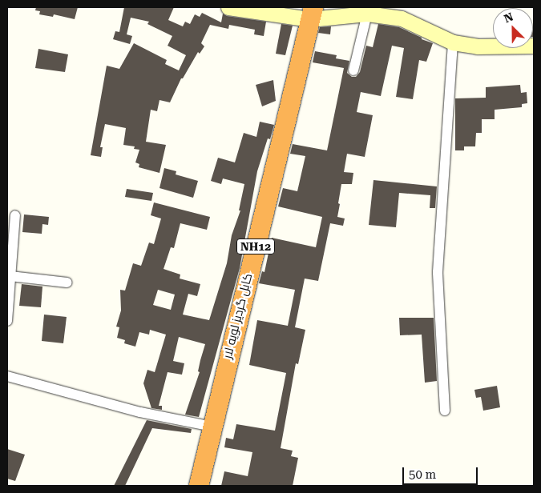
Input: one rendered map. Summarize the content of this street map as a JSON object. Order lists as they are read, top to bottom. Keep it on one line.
{"streets":{"highway":["NH12","کابل گردیز لویه لار"]},"scale_bar":"50 m","north":"top left"}
